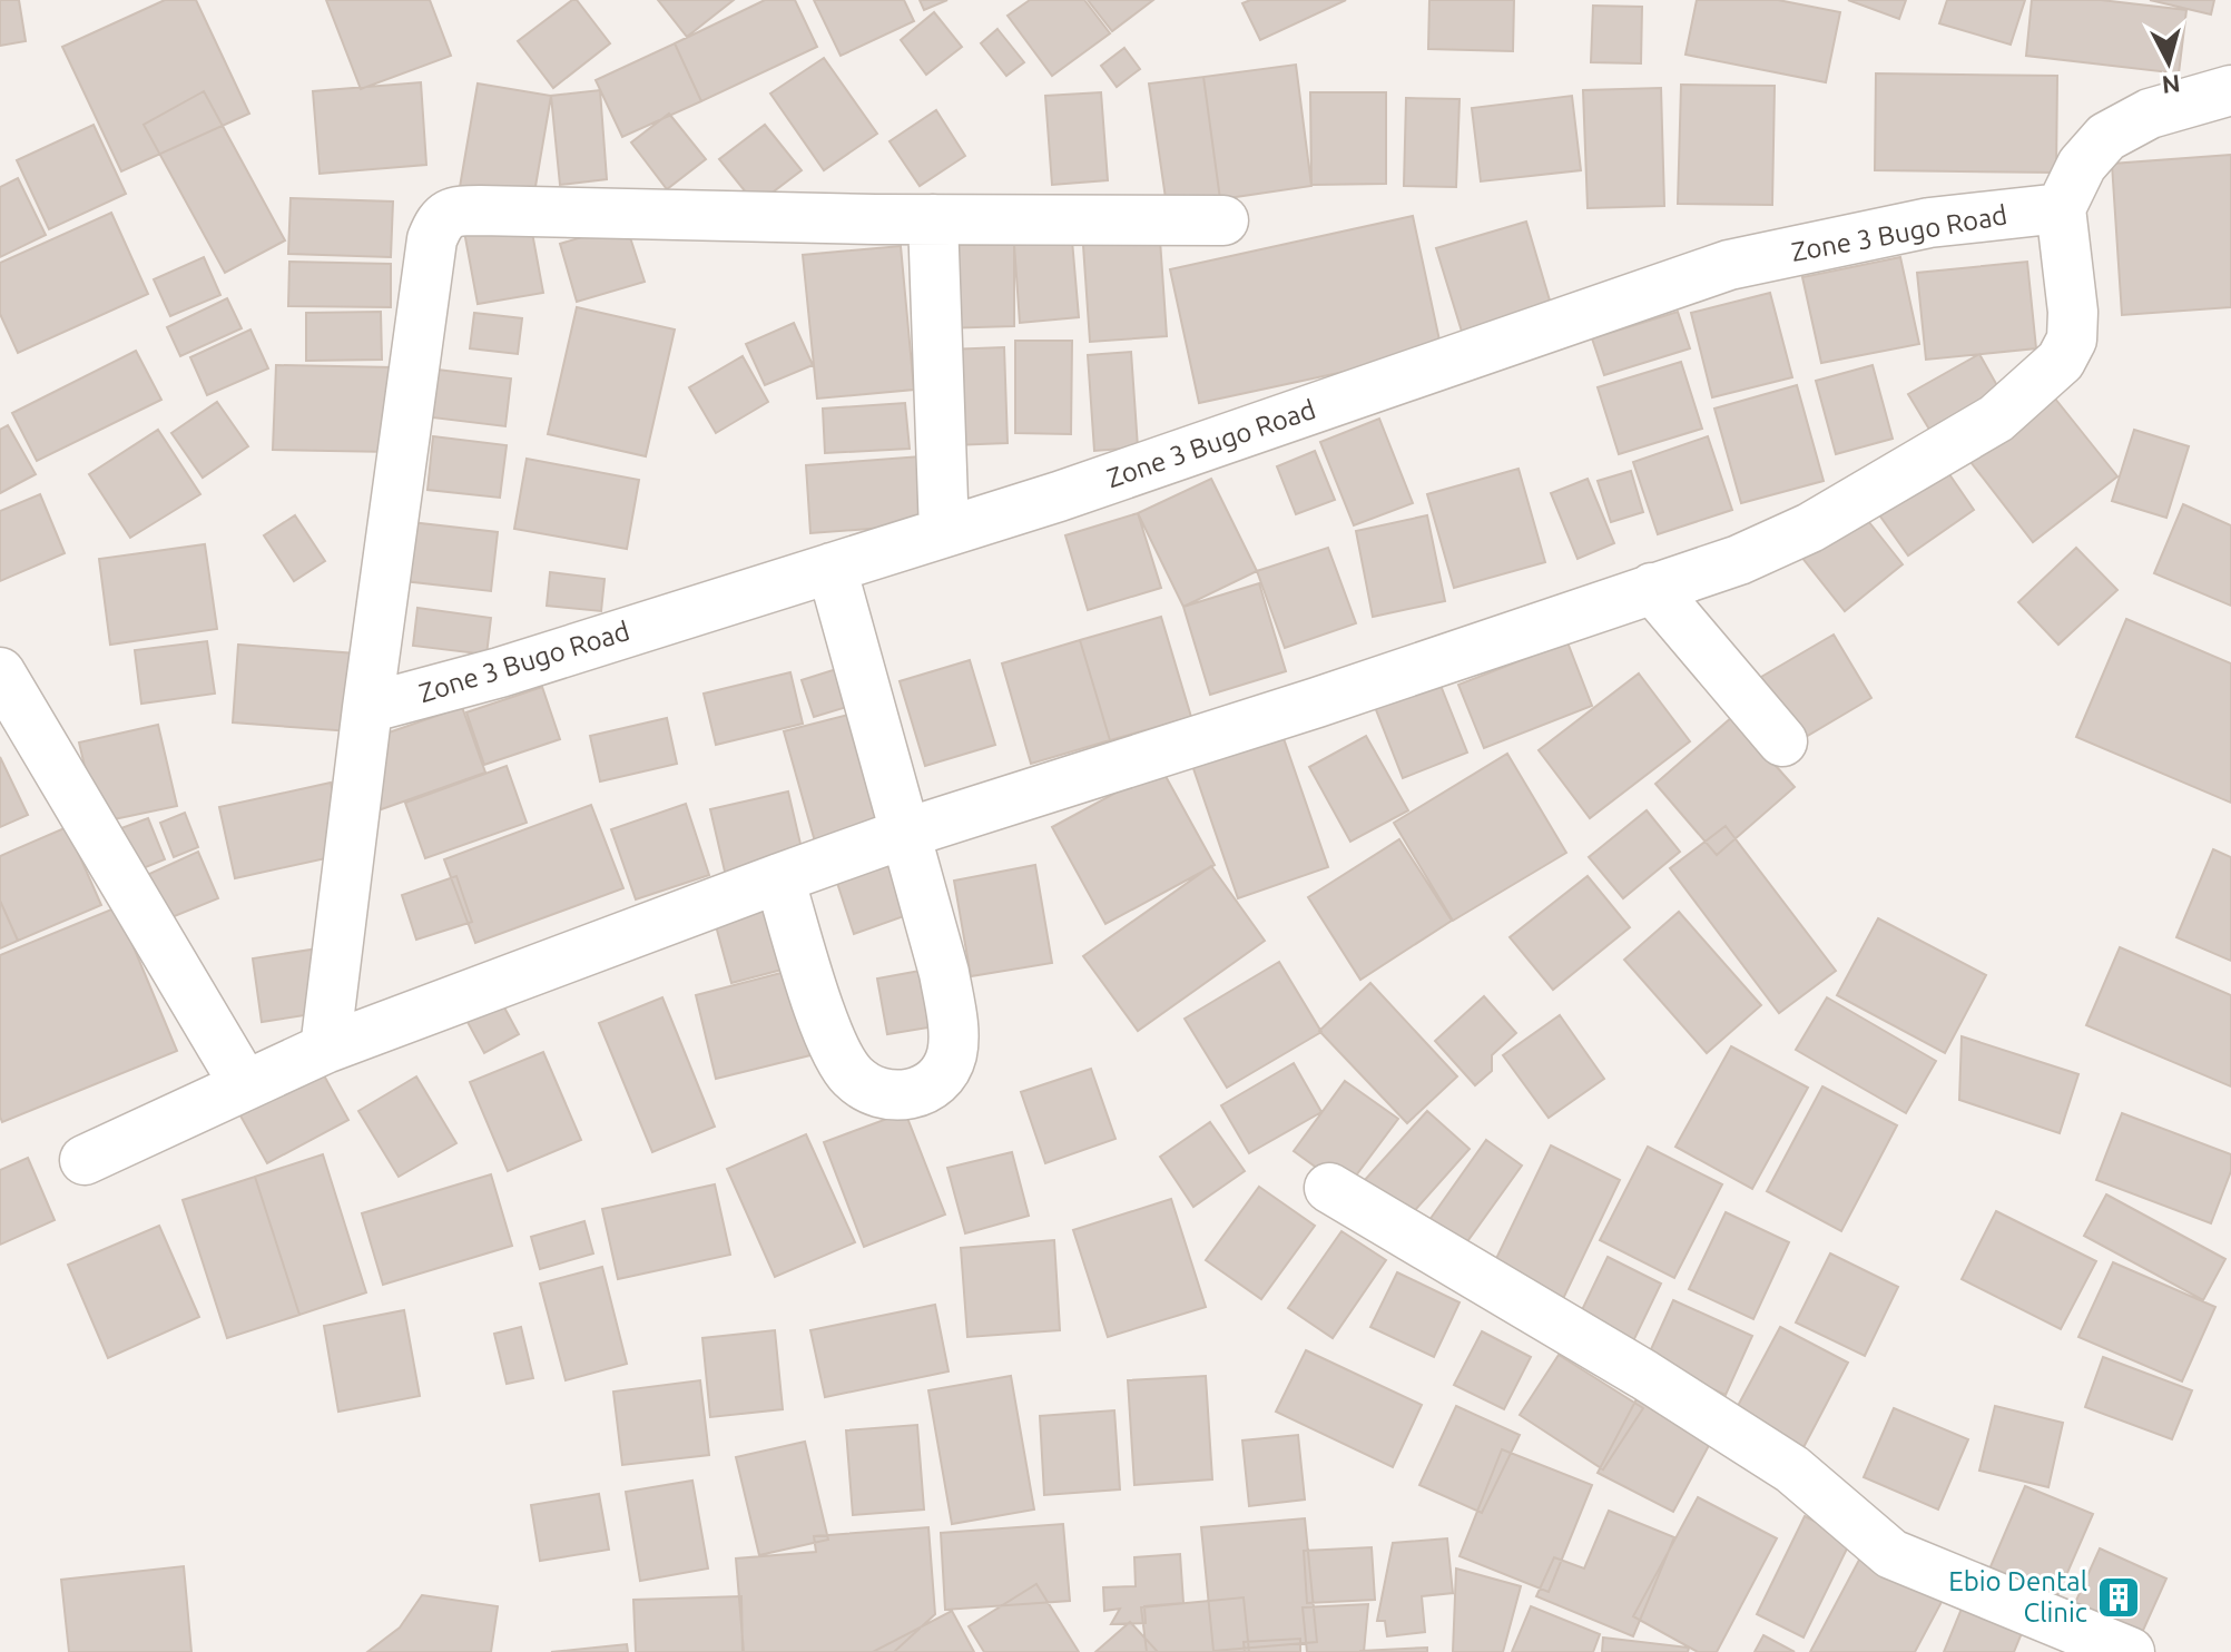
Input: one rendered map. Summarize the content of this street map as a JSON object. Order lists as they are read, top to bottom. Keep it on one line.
{"streets":{"street":["Zone 3 Bugo Road"]},"places":{"building":["Ebio Dental Clinic"]},"north":"bottom"}
